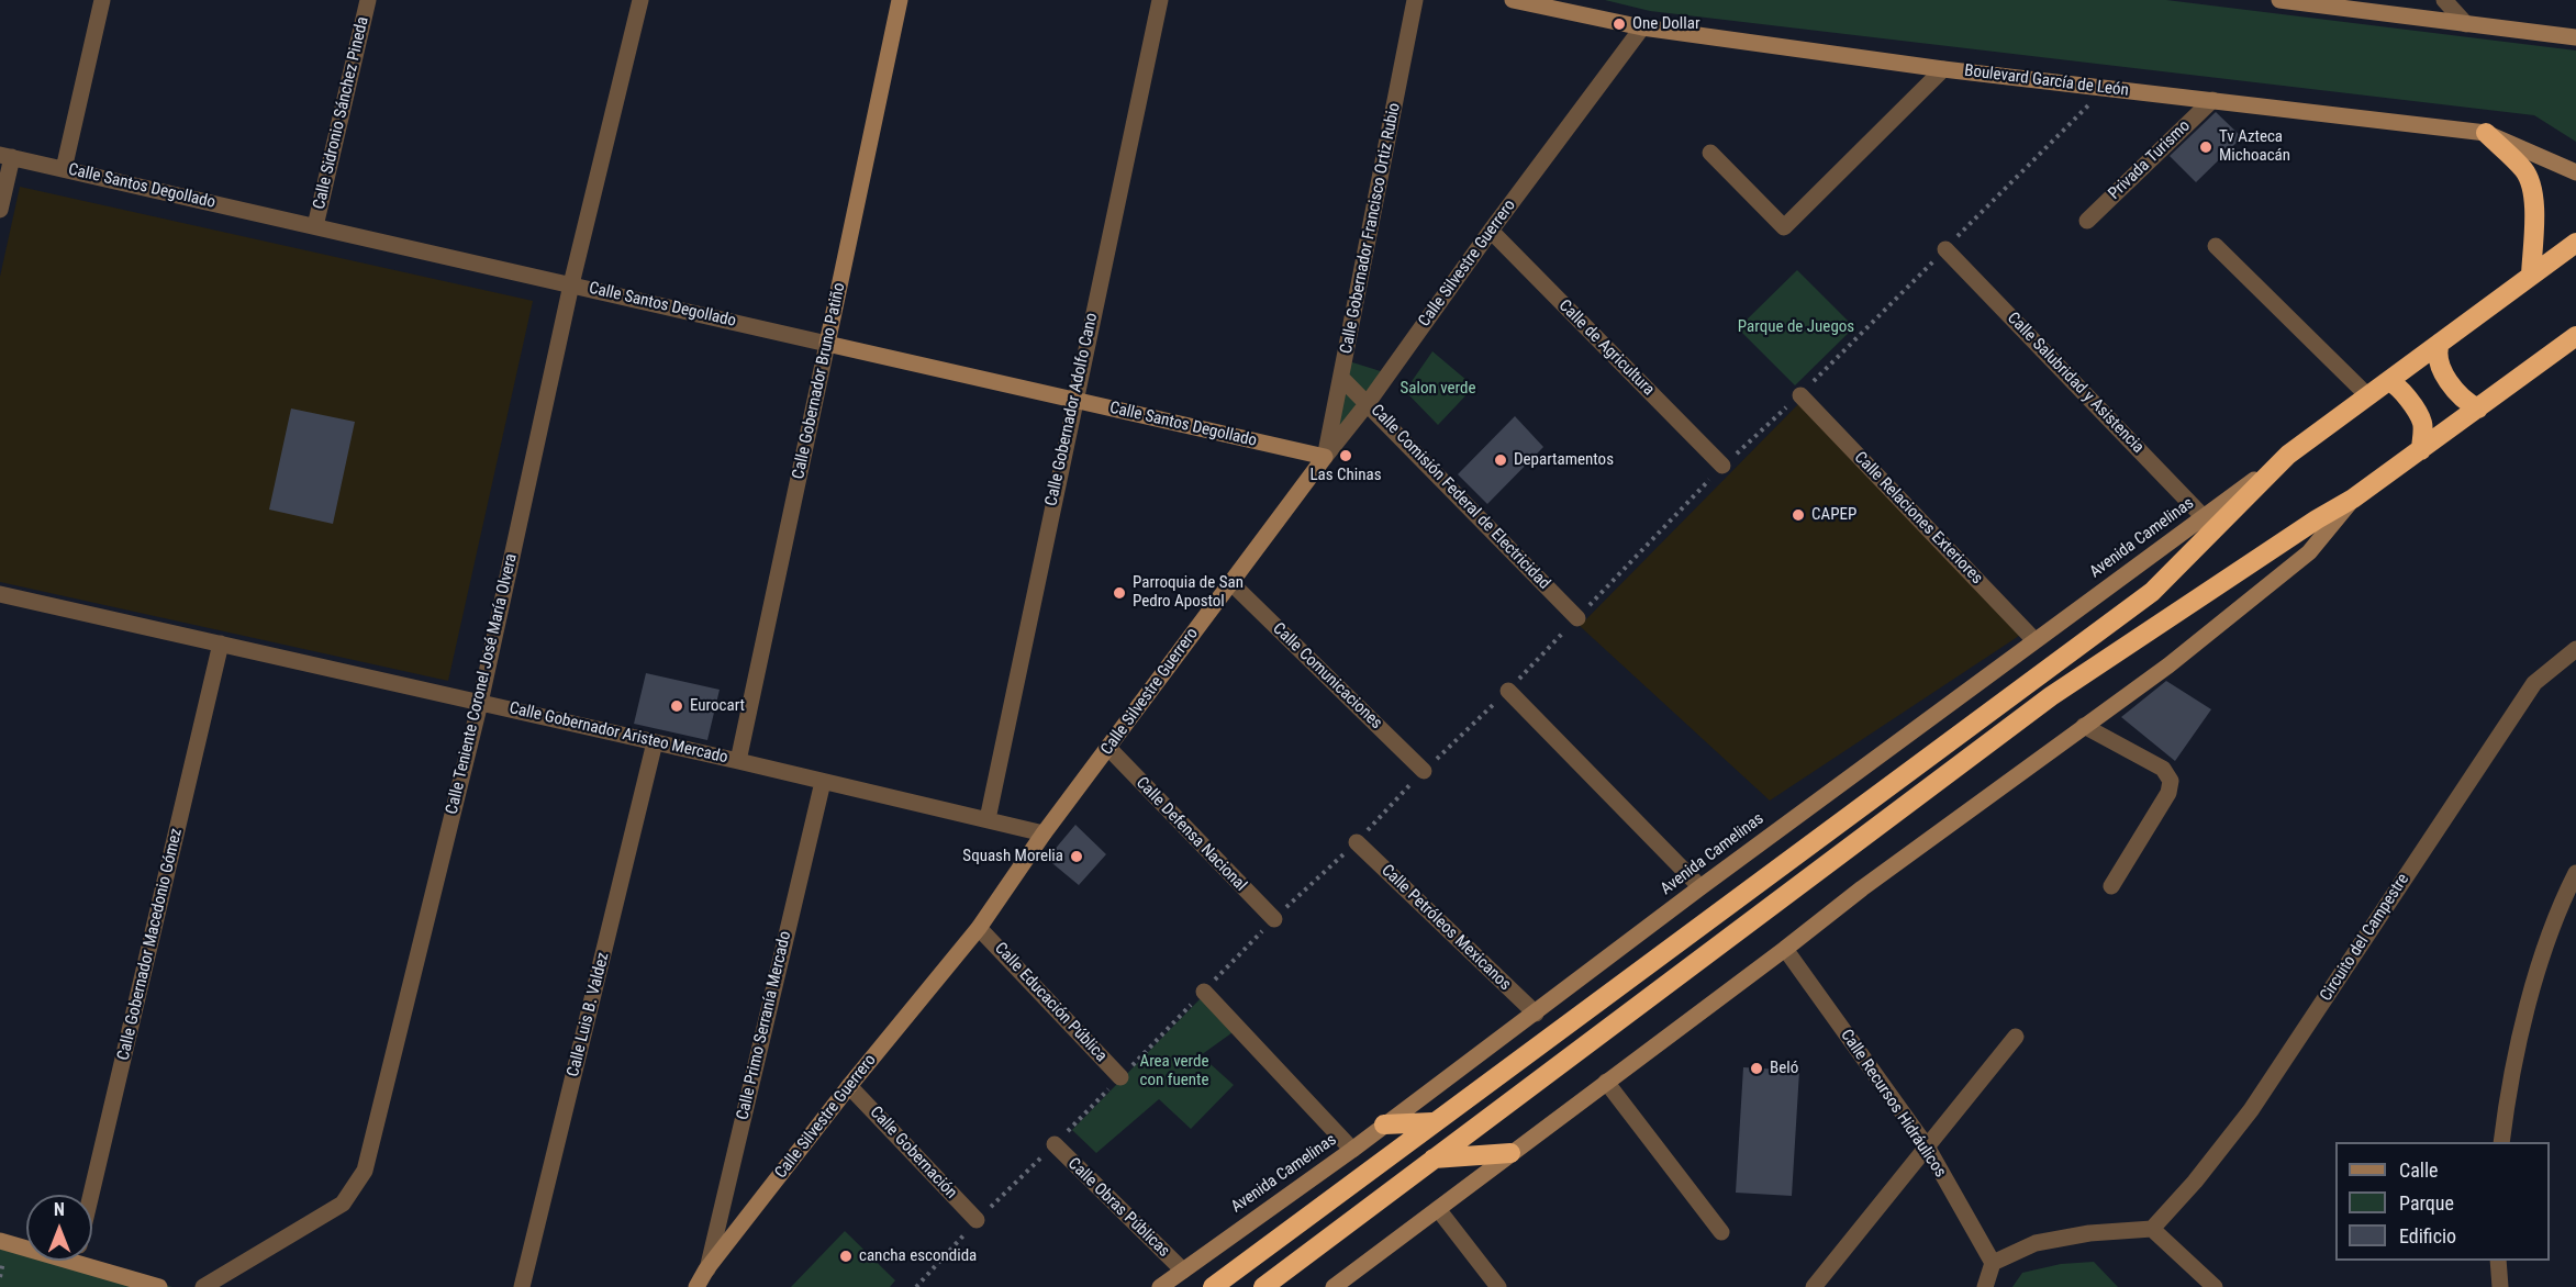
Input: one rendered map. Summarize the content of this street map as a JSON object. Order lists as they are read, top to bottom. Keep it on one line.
{"streets":{"highway":["Avenida Camelinas"],"street":["Boulevard García de León","Calle Sidronio Sánchez Pineda","Privada Turismo","Calle Santos Degollado","Calle Gobernador Francisco Ortiz Rubio","Calle Silvestre Guerrero","Calle de Agricultura","Calle Gobernador Bruno Patiño","Calle Salubridad y Asistencia","Calle Gobernador Adolfo Cano","Calle Comisión Federal de Electricidad","Calle Relaciones Exteriores","Calle Comunicaciones","Calle Teniente Coronel José María Olvera","Calle Gobernador Aristeo Mercado","Calle Defensa Nacional","Calle Petróleos Mexicanos","Circuito del Campestre","Calle Gobernador Macedonio Gómez","Calle Educación Pública","Calle Luis B. Valdez","Calle Primo Serranía Mercado","Calle Recursos Hidráulicos","Calle Gobernación","Calle Obras Públicas"]},"crossings":[["Boulevard García de León","Privada Turismo"],["Boulevard García de León","Calle Silvestre Guerrero"],["Calle Sidronio Sánchez Pineda","Calle Santos Degollado"],["Calle Santos Degollado","Calle Gobernador Francisco Ortiz Rubio"],["Calle Santos Degollado","Calle Silvestre Guerrero"],["Calle Santos Degollado","Calle Gobernador Bruno Patiño"],["Calle Santos Degollado","Calle Gobernador Adolfo Cano"],["Calle Santos Degollado","Calle Teniente Coronel José María Olvera"],["Calle Gobernador Francisco Ortiz Rubio","Calle Silvestre Guerrero"],["Calle Gobernador Francisco Ortiz Rubio","Calle Comisión Federal de Electricidad"],["Calle Silvestre Guerrero","Calle de Agricultura"],["Calle Silvestre Guerrero","Calle Comisión Federal de Electricidad"],["Calle Silvestre Guerrero","Calle Comunicaciones"],["Calle Silvestre Guerrero","Calle Gobernador Aristeo Mercado"],["Calle Silvestre Guerrero","Calle Defensa Nacional"],["Calle Silvestre Guerrero","Calle Educación Pública"],["Calle Silvestre Guerrero","Calle Primo Serranía Mercado"],["Calle Silvestre Guerrero","Calle Gobernación"],["Calle Gobernador Bruno Patiño","Calle Gobernador Aristeo Mercado"],["Calle Salubridad y Asistencia","Avenida Camelinas"],["Calle Gobernador Adolfo Cano","Calle Gobernador Aristeo Mercado"],["Calle Relaciones Exteriores","Avenida Camelinas"],["Avenida Camelinas","Calle Petróleos Mexicanos"],["Avenida Camelinas","Calle Obras Públicas"],["Calle Teniente Coronel José María Olvera","Calle Gobernador Aristeo Mercado"],["Calle Gobernador Aristeo Mercado","Calle Gobernador Macedonio Gómez"],["Calle Gobernador Aristeo Mercado","Calle Luis B. Valdez"],["Calle Gobernador Aristeo Mercado","Calle Primo Serranía Mercado"]],"parks":["Parque de Juegos","Salon verde","Area verde con fuente"],"places":["One Dollar","Tv Azteca Michoacán","Las Chinas","Departamentos","CAPEP","Parroquia de San Pedro Apostol","Eurocart","Squash Morelia","Beló","cancha escondida"],"legend":["Calle","Parque","Edificio"],"north":"top"}
